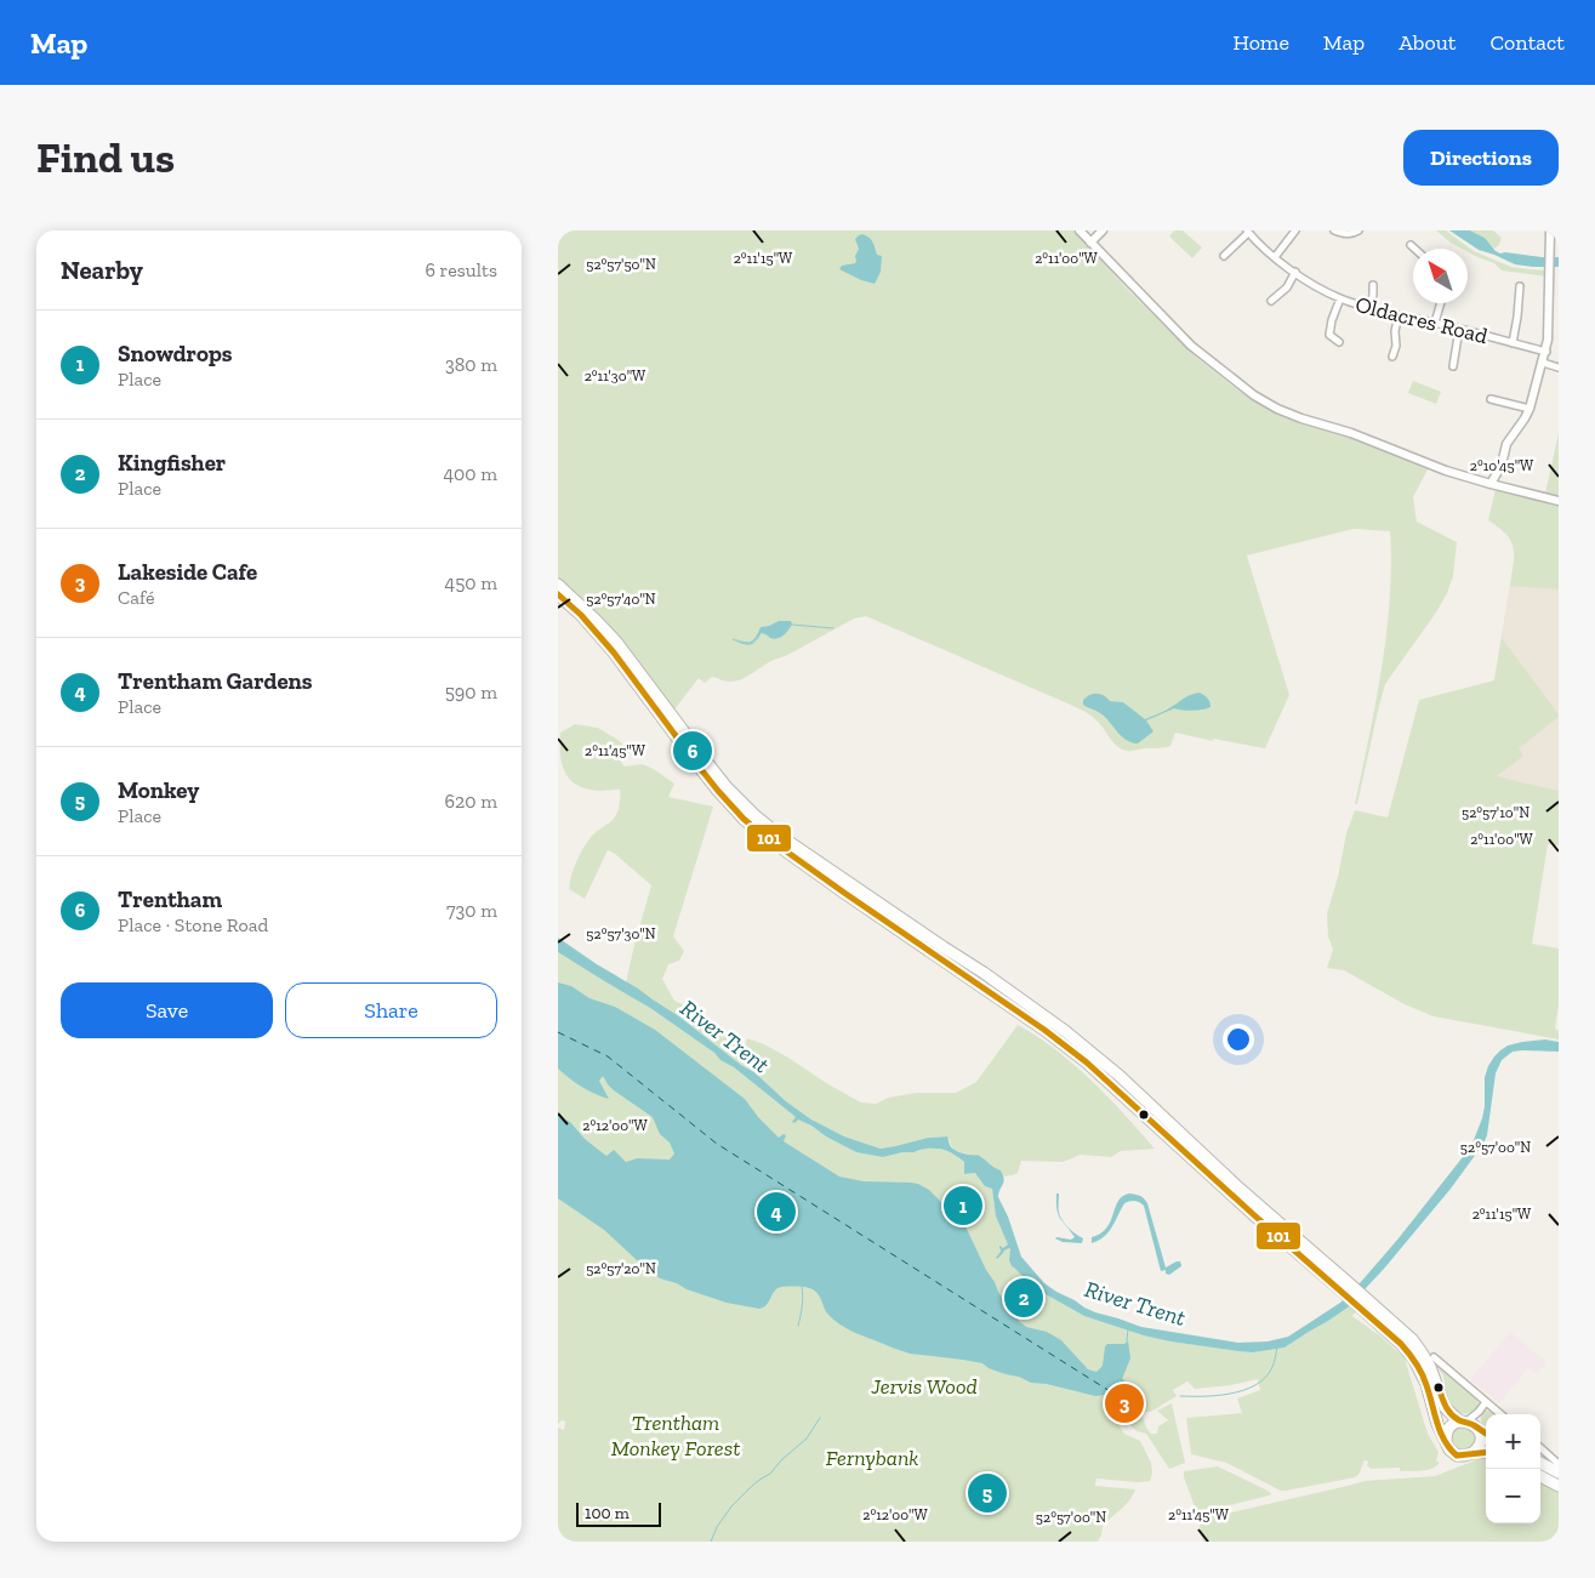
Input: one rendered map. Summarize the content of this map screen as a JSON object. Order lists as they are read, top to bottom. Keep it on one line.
{"streets":{"street":["Oldacres Road"]},"water":["River Trent"],"parks":["Jervis Wood","Trentham Monkey Forest","Fernybank"],"lines":["transit line 101"],"scale_bar":"100 m","north":"top left","page":{"header":"Map","nav":["Home","Map","About","Contact"],"buttons":["Directions",["Save","Share"]],"title":"Find us","heading":["Nearby","6 results"],"list":[{"mark":"1","name":"Snowdrops","note":"Place","value":"380 m"},{"mark":"2","name":"Kingfisher","note":"Place","value":"400 m"},{"mark":"3","name":"Lakeside Cafe","note":"Café","value":"450 m"},{"mark":"4","name":"Trentham Gardens","note":"Place","value":"590 m"},{"mark":"5","name":"Monkey","note":"Place","value":"620 m"},{"mark":"6","name":"Trentham","note":"Place · Stone Road","value":"730 m"}],"pins":["6","1","4","2","3","5"],"map_buttons":["+","−"],"scale":"100 m"},"coordinates":["2°11'15\"W","2°11'00\"W","52°57'50\"N","2°11'30\"W","2°10'45\"W","52°57'40\"N","2°11'45\"W","52°57'10\"N","52°57'30\"N","2°12'00\"W","52°57'00\"N","52°57'20\"N"]}
